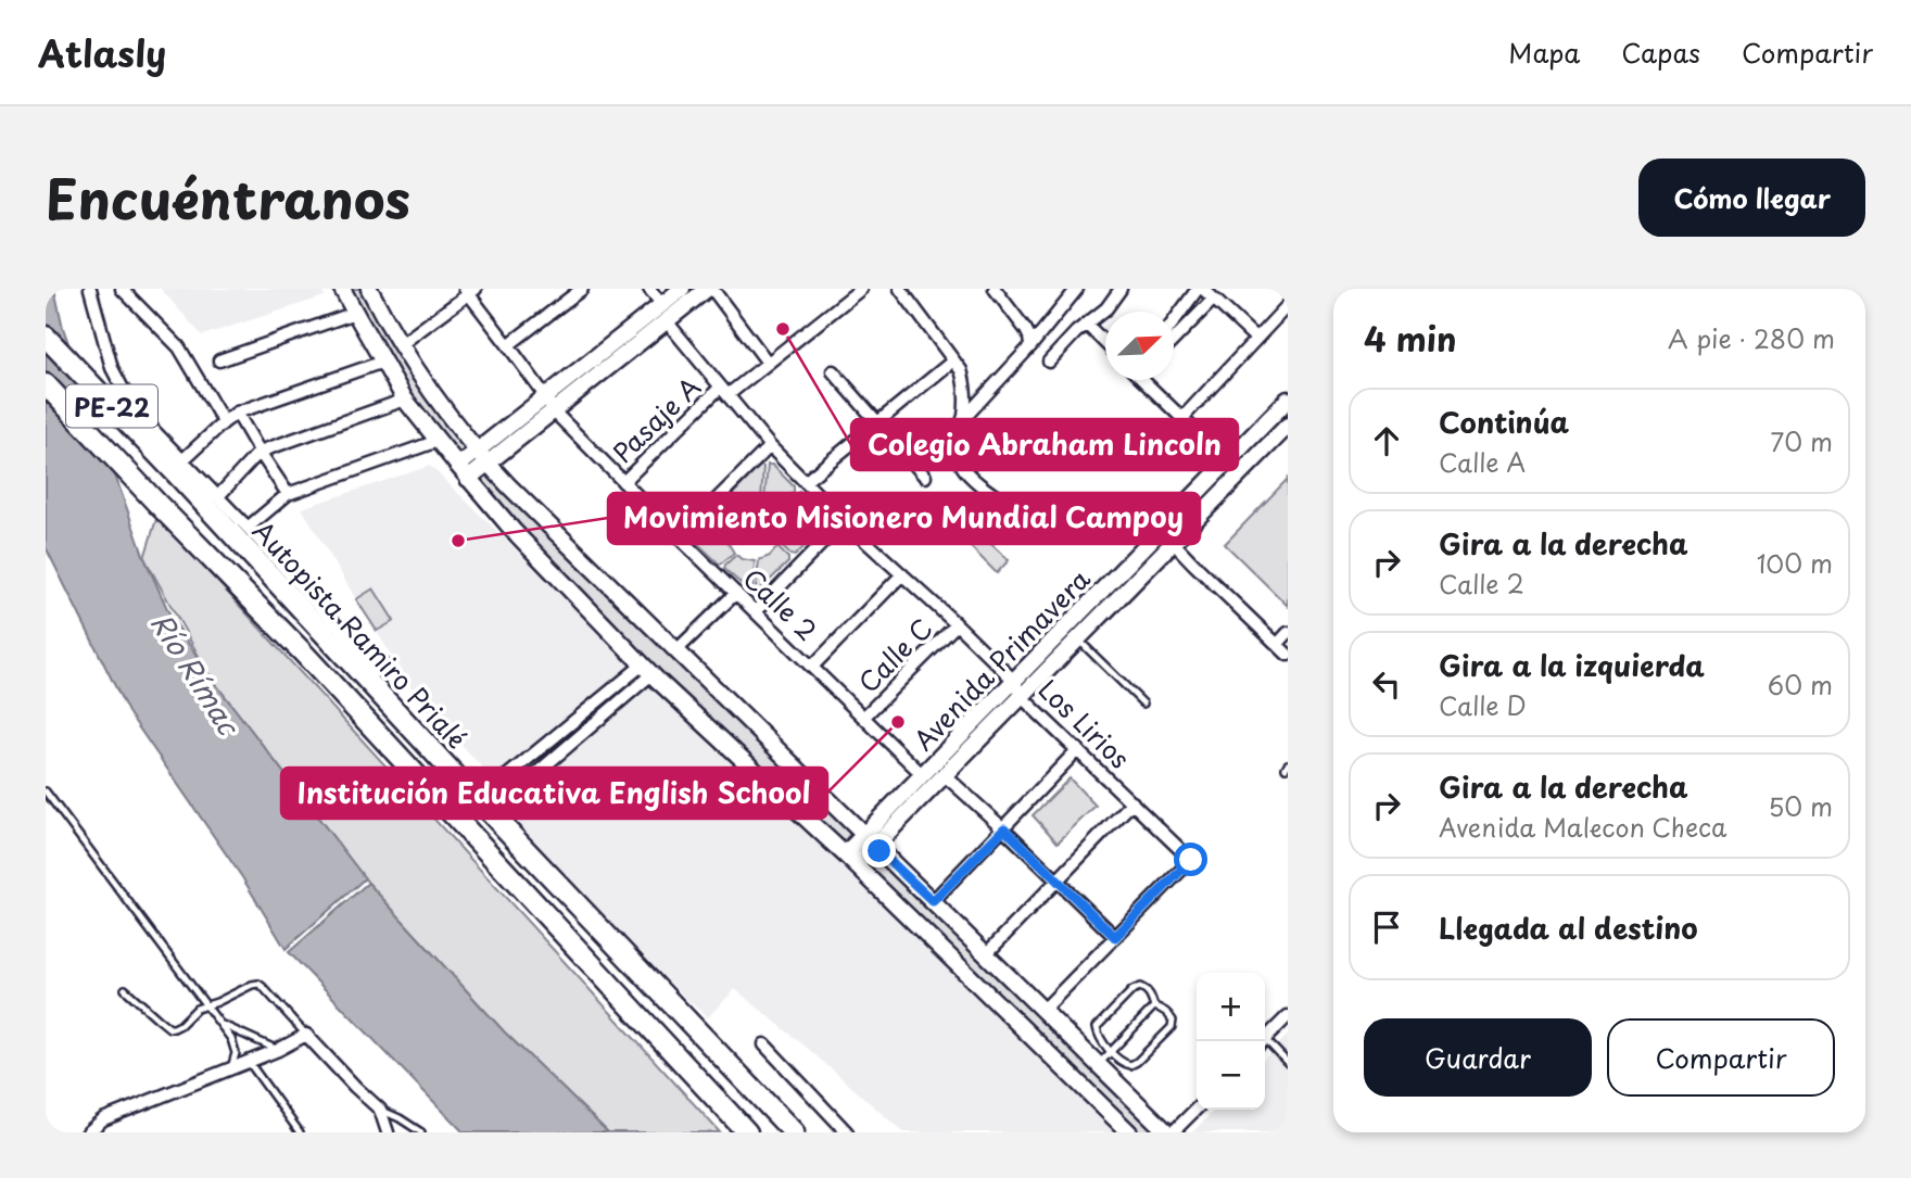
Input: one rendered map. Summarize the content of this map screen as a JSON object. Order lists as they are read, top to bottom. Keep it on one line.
{"streets":{"highway":["PE-22","Autopista Ramiro Prialé"],"main road":["Avenida Primavera"],"street":["Pasaje A","Calle 2","Calle C","Los Lirios"]},"crossings":[["Pasaje A","Calle 2"],["Pasaje A","Los Lirios"],["Calle 2","Calle C"],["Calle 2","Avenida Primavera"],["Calle C","Los Lirios"],["Avenida Primavera","Los Lirios"]],"water":["Río Rímac"],"places":["Colegio Abraham Lincoln","Movimiento Misionero Mundial Campoy","Institución Educativa English School"],"north":"top right","page":{"header":"Atlasly","nav":["Mapa","Capas","Compartir"],"title":"Encuéntranos","buttons":["Cómo llegar",["Guardar","Compartir"]],"heading":["4 min","A pie · 280 m"],"list":[["Continúa","Calle A","70 m"],["Gira a la derecha","Calle 2","100 m"],["Gira a la izquierda","Calle D","60 m"],["Gira a la derecha","Avenida Malecon Checa","50 m"],"Llegada al destino"],"map_buttons":["+","−"]}}
